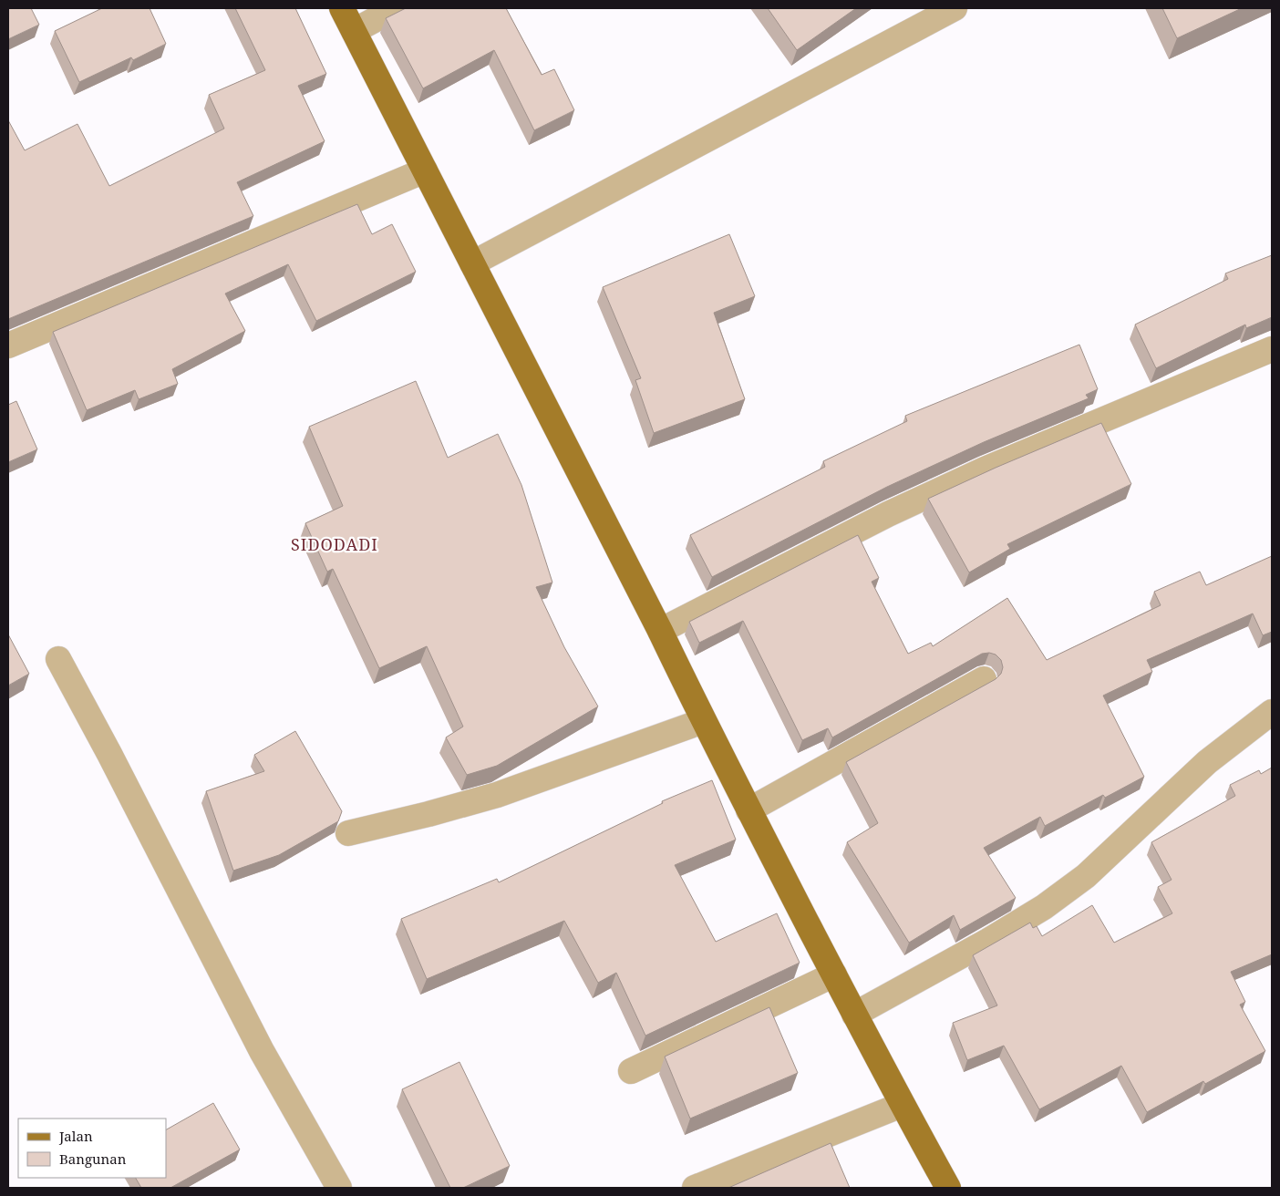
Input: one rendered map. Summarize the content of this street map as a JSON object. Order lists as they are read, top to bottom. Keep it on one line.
{"districts":["SIDODADI"],"legend":["Jalan","Bangunan"]}
